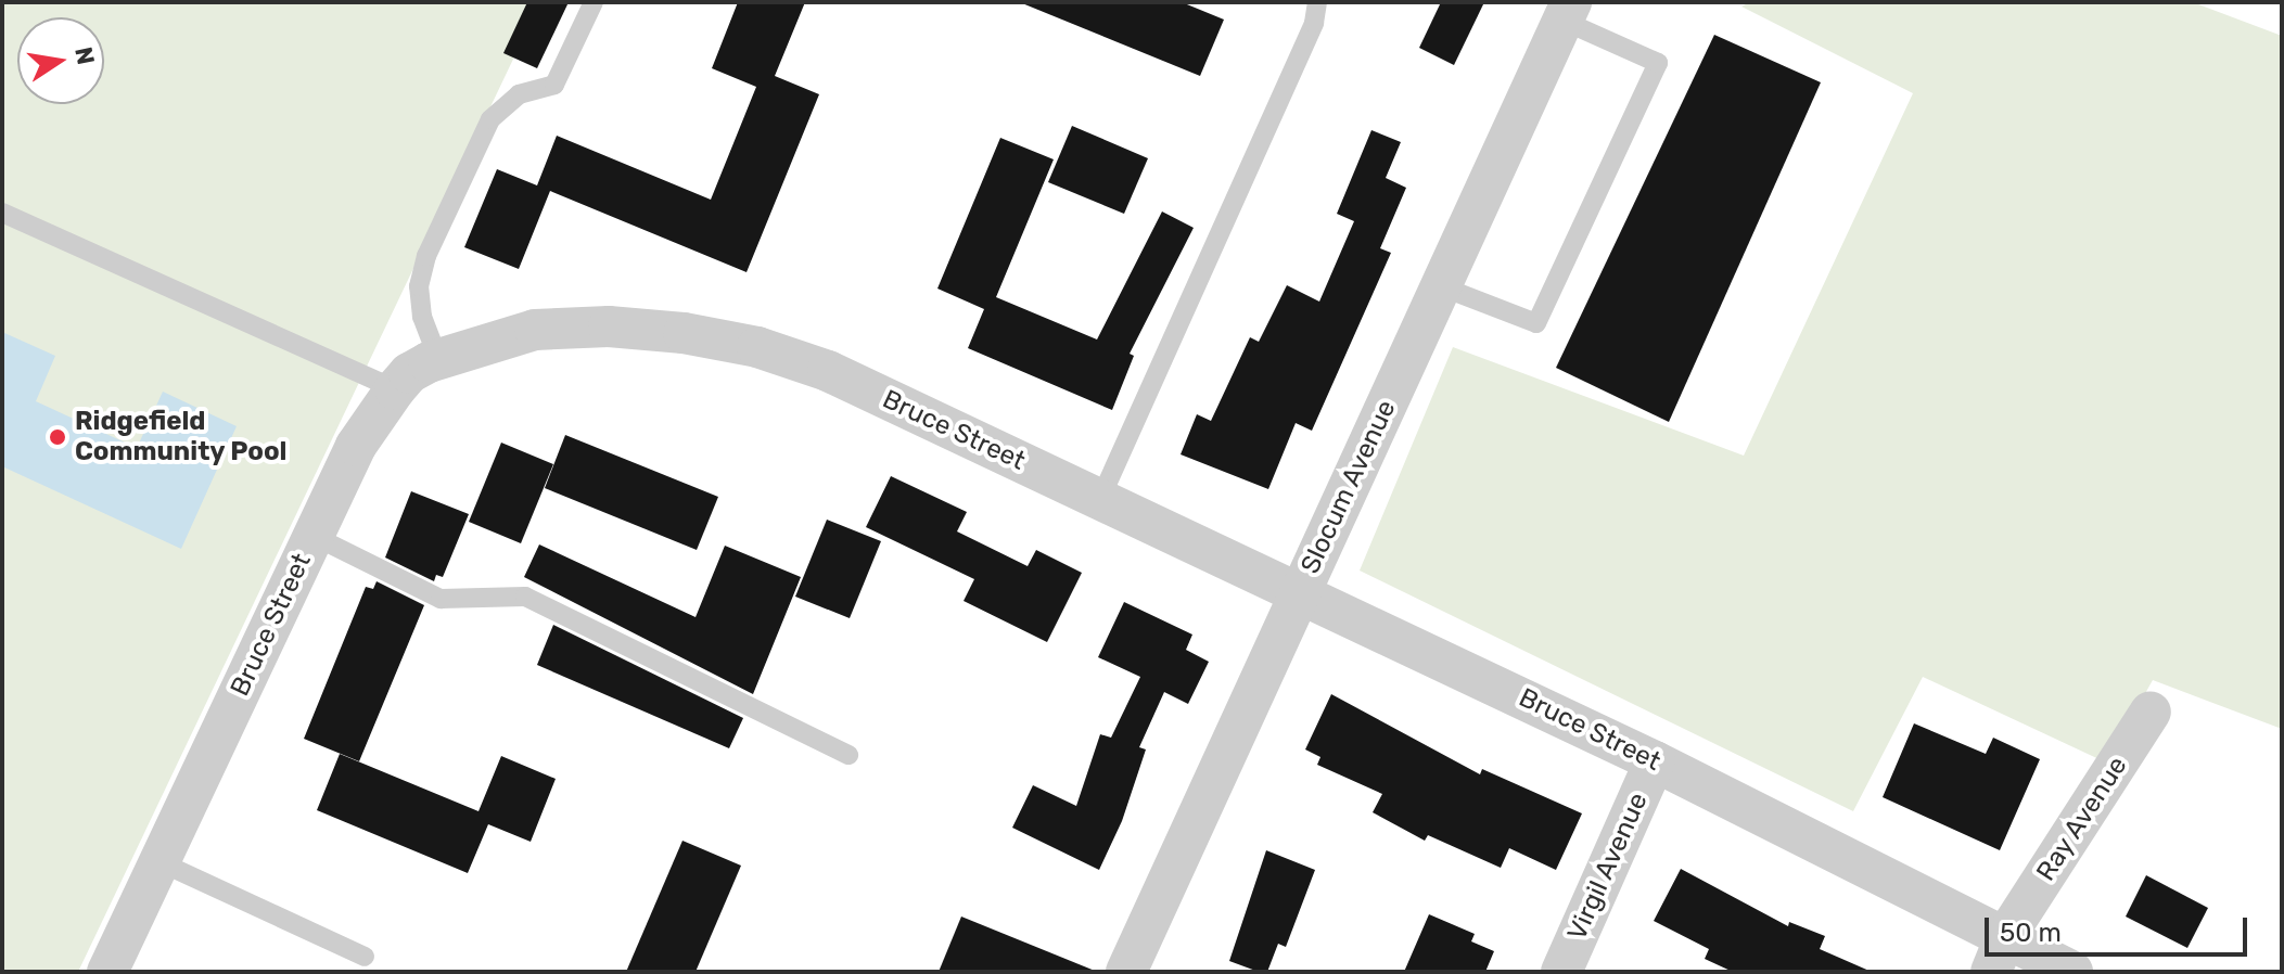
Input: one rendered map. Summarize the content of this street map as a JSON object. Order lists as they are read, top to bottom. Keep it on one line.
{"streets":{"street":["Bruce Street","Slocum Avenue","Ray Avenue","Virgil Avenue"]},"crossings":[["Bruce Street","Slocum Avenue"],["Bruce Street","Ray Avenue"],["Bruce Street","Virgil Avenue"]],"places":["Ridgefield Community Pool"],"scale_bar":"50 m","north":"right"}
